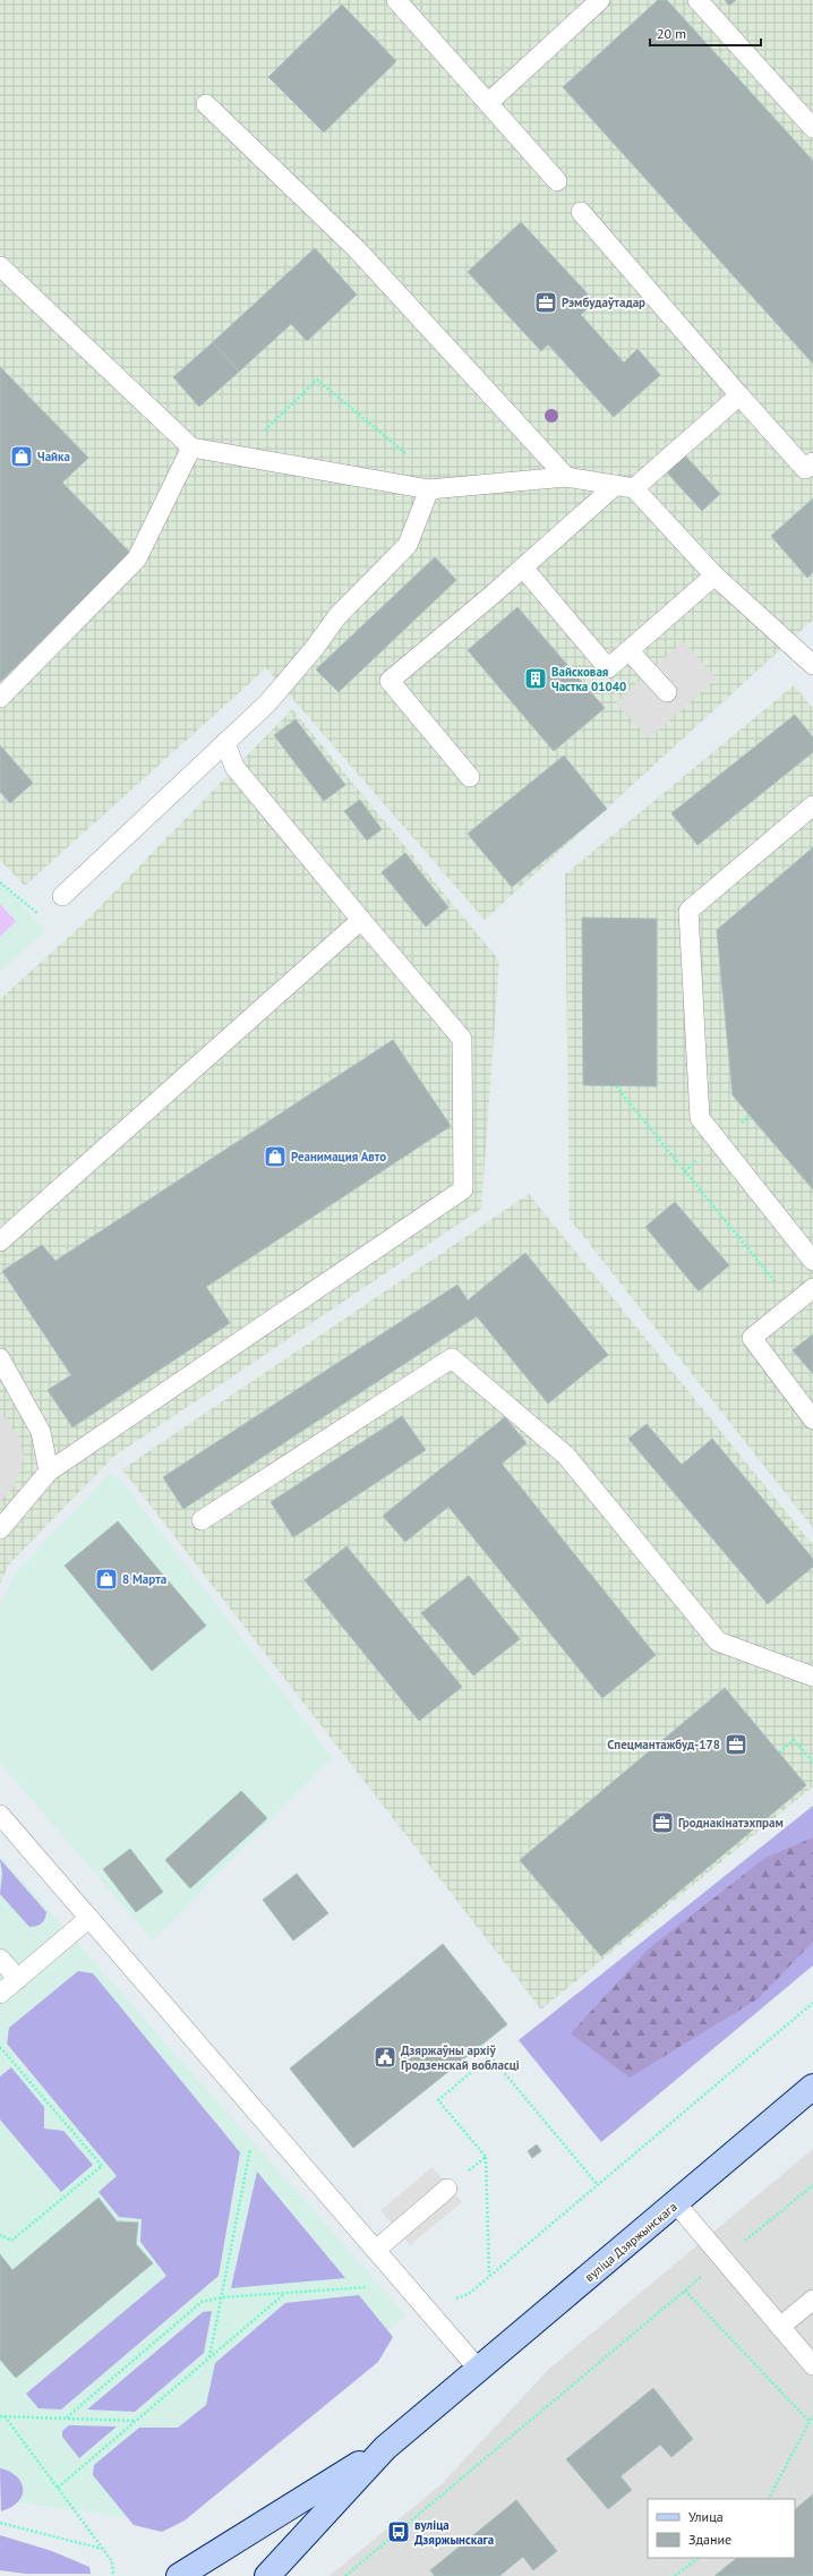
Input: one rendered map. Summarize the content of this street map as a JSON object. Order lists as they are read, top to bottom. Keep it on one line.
{"streets":{"main road":["вуліца Дзяржынскага"]},"places":{"office":["Рэмбудаўтадар","Спецмантажбуд-178","Гроднакінатэхпрам"],"shop":["Чайка","Реанимация Авто","8 Марта"],"building":["Вайсковая Частка 01040"],"public building":["Дзяржаўны архіў Гродзенскай вобласці"],"bus stop":["вуліца Дзяржынскага"]},"legend":["Улица","Здание"],"scale_bar":"20 m"}
